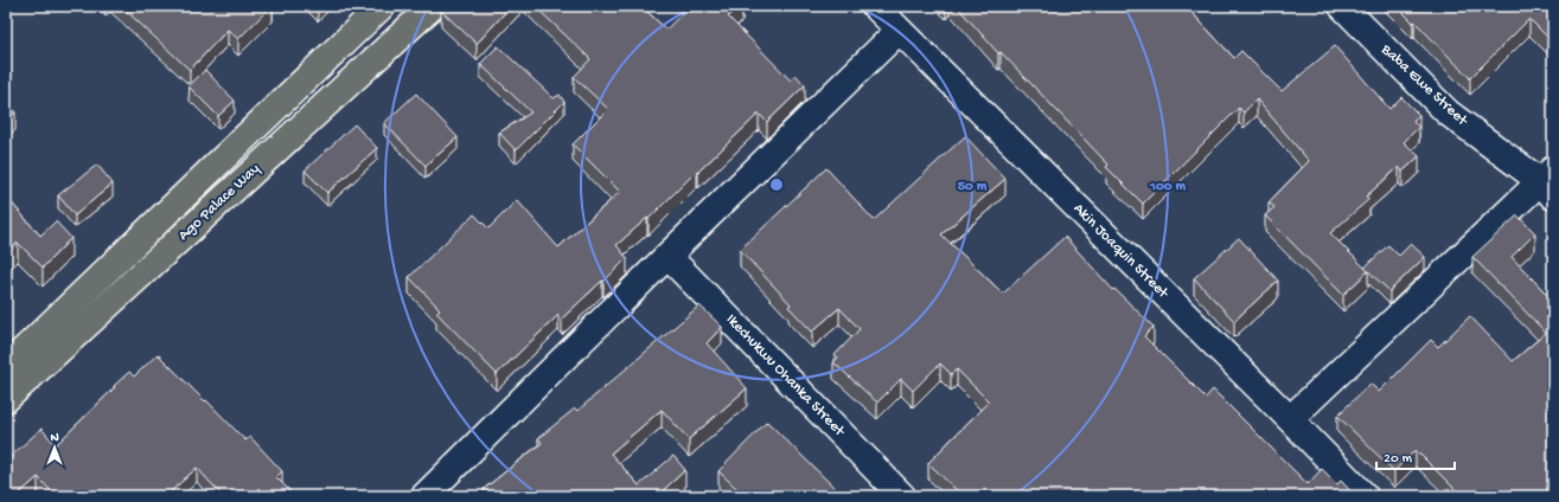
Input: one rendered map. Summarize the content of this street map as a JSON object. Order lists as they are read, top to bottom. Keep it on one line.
{"streets":{"main road":["Ago Palace Way"],"street":["Baba Ewe Street","Akin Joaquin Street","Ikechukwu Ohanka Street"]},"scale_bar":"20 m","north":"top","rings":["50 m","100 m"]}
